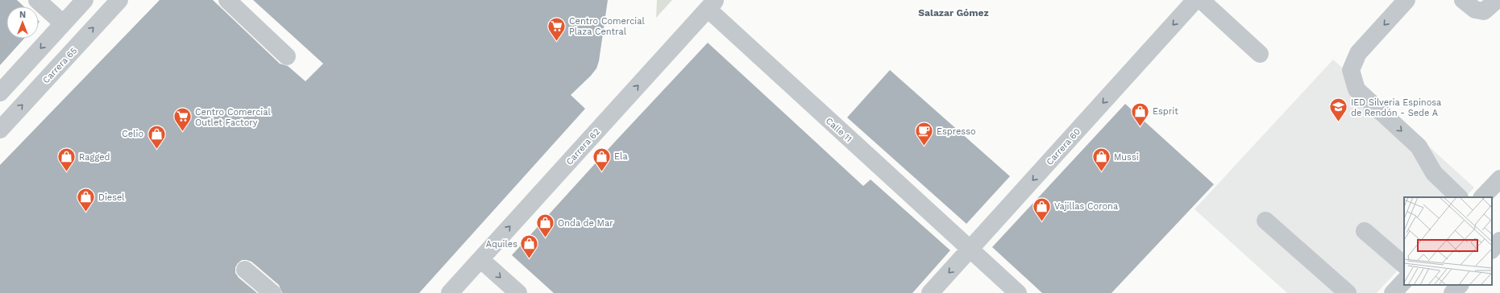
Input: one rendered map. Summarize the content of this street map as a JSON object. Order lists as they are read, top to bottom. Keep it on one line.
{"streets":{"street":["Carrera 65","Calle 11","Carrera 62","Carrera 60"]},"crossings":[["Calle 11","Carrera 62"],["Calle 11","Carrera 60"]],"one_way":["Carrera 62","Carrera 60"],"districts":["Salazar Gómez"],"places":{"supermarket":["Centro Comercial Plaza Central","Centro Comercial Outlet Factory"],"school or university":["IED Silveria Espinosa de Rendón - Sede A"],"shop":["Esprit","Celio","Ela","Ragged","Mussi","Diesel","Vajillas Corona","Onda de Mar","Aquiles"],"cafe":["Espresso"]},"north":"top"}
